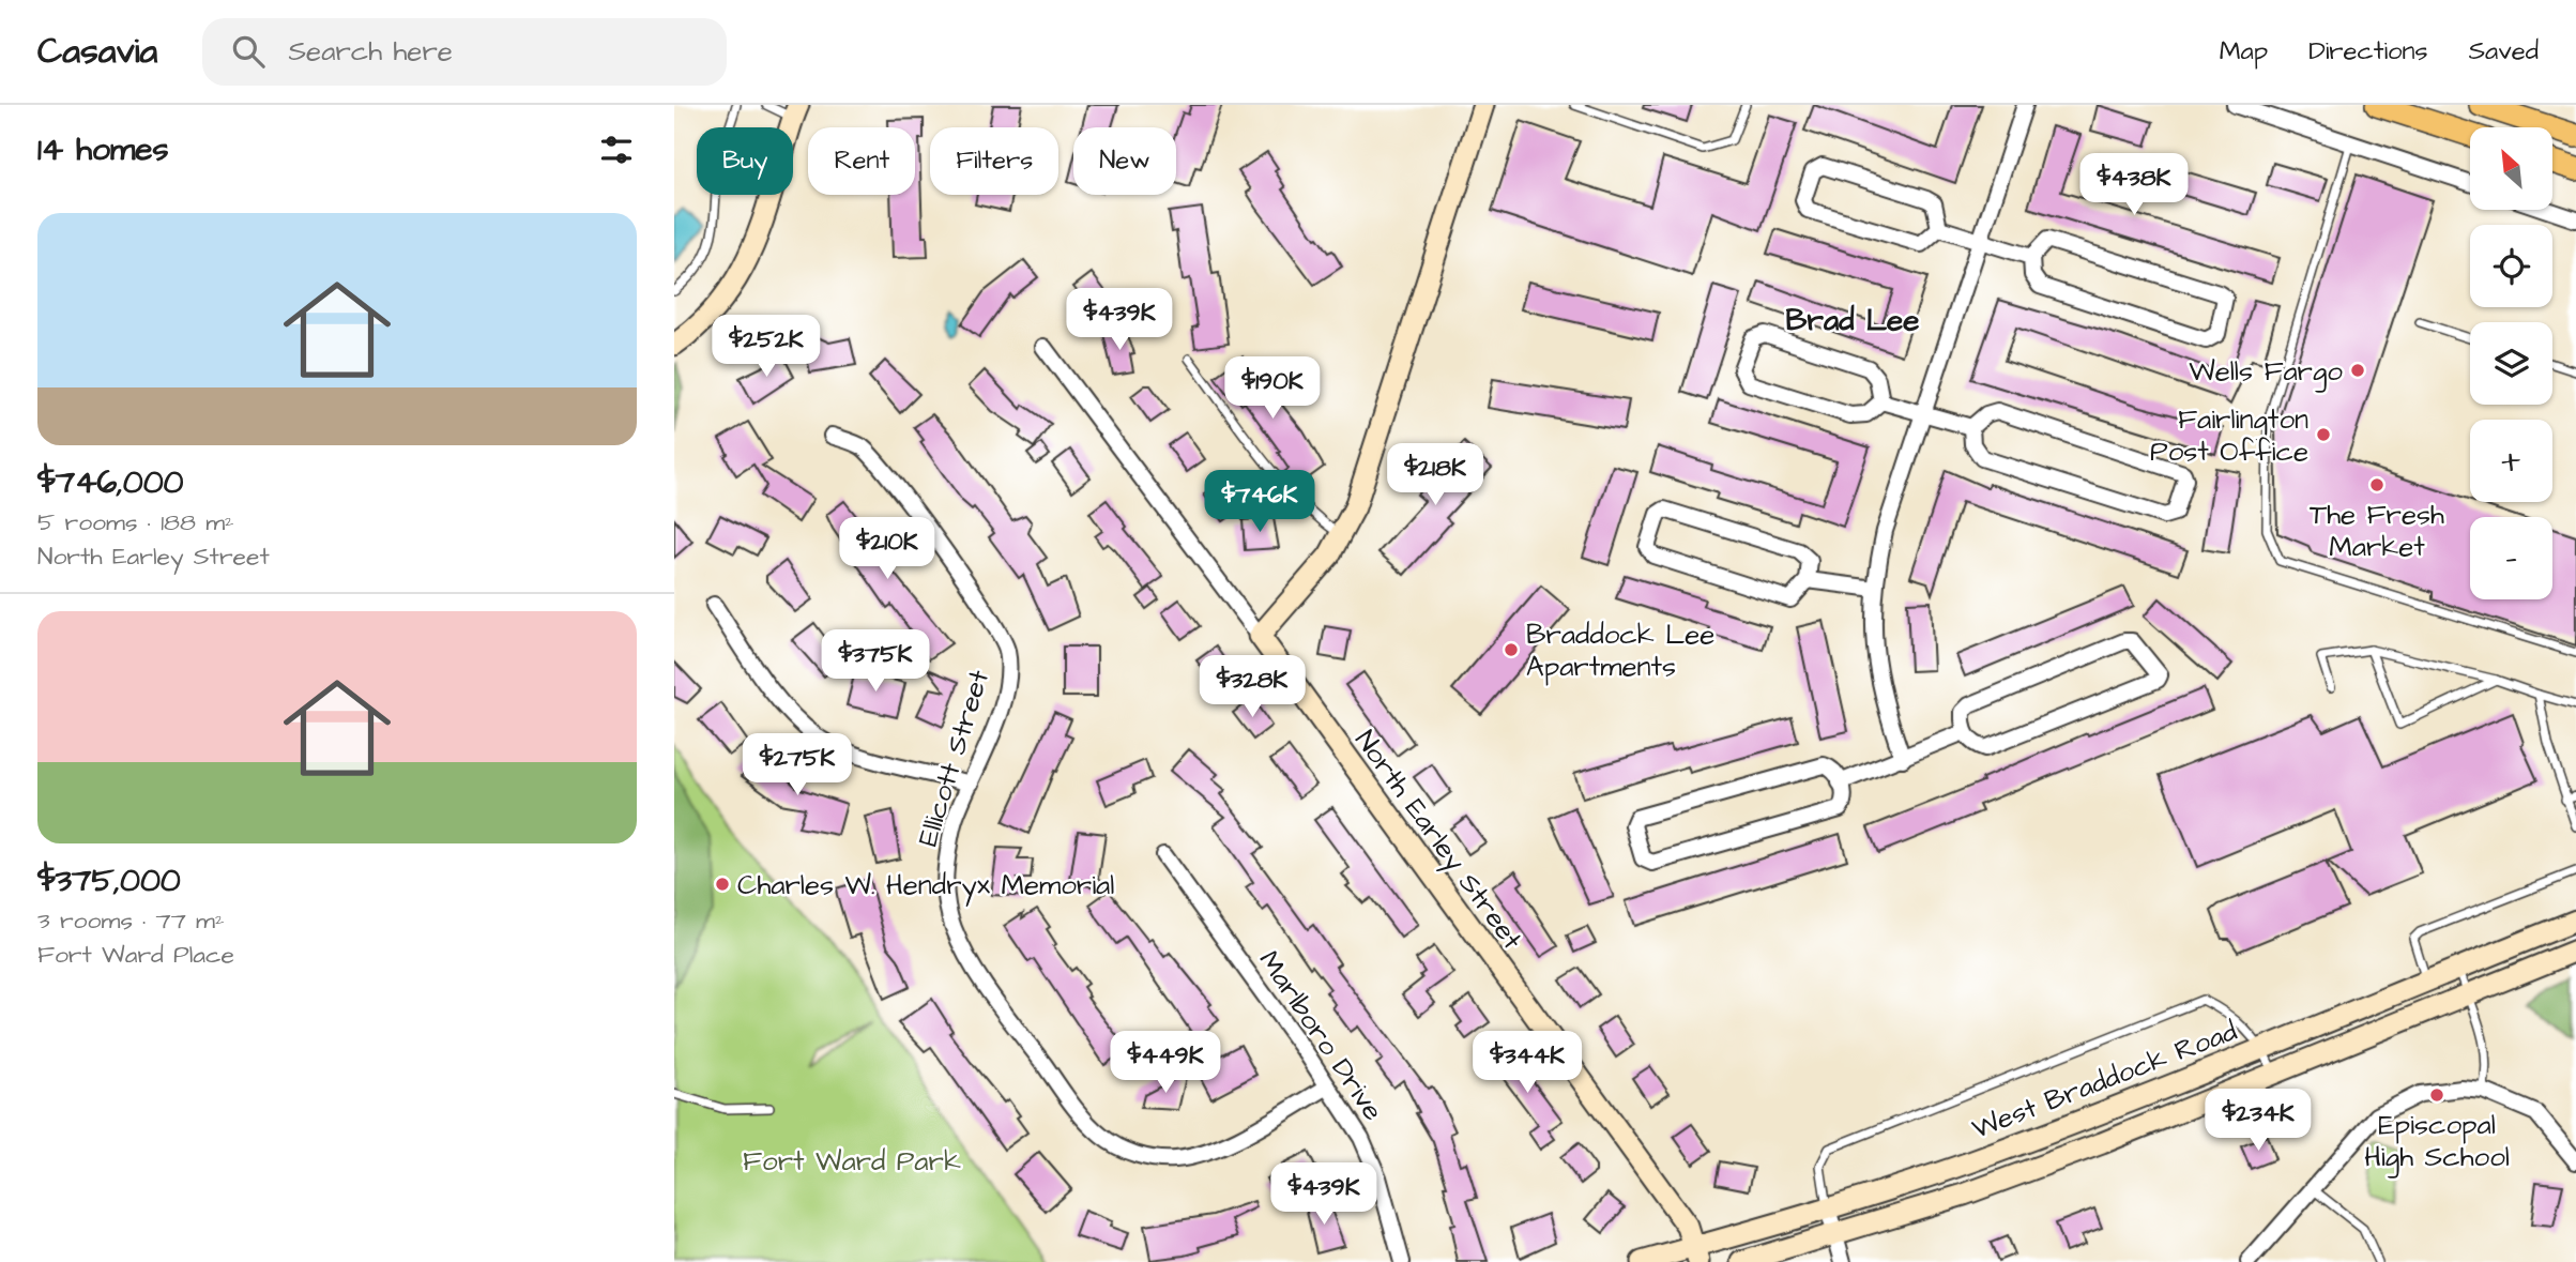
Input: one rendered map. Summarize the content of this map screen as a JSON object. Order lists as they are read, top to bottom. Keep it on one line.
{"streets":{"main road":["North Earley Street","West Braddock Road"],"street":["Ellicott Street","Marlboro Drive"]},"crossings":[["Ellicott Street","Marlboro Drive"],["North Earley Street","West Braddock Road"]],"districts":["Brad Lee"],"parks":["Fort Ward Park"],"places":["Wells Fargo","Fairlington Post Office","The Fresh Market","Braddock Lee Apartments","Charles W. Hendryx Memorial","Episcopal High School"],"north":"top left","page":{"header":"Casavia","search":"Search here","nav":["Map","Directions","Saved"],"heading":"14 homes","map_buttons":["+","−"],"chip":["Buy","Rent","Filters","New"],"price":["$438K","$439K","$252K","$190K","$218K","$746K","$210K","$375K","$328K","$275K","$449K","$344K","$234K","$439K"],"list":[{"name":"$746,000","note":"5 rooms · 188 m² · North Earley Street"},{"name":"$375,000","note":"3 rooms · 77 m² · Fort Ward Place"}]}}
